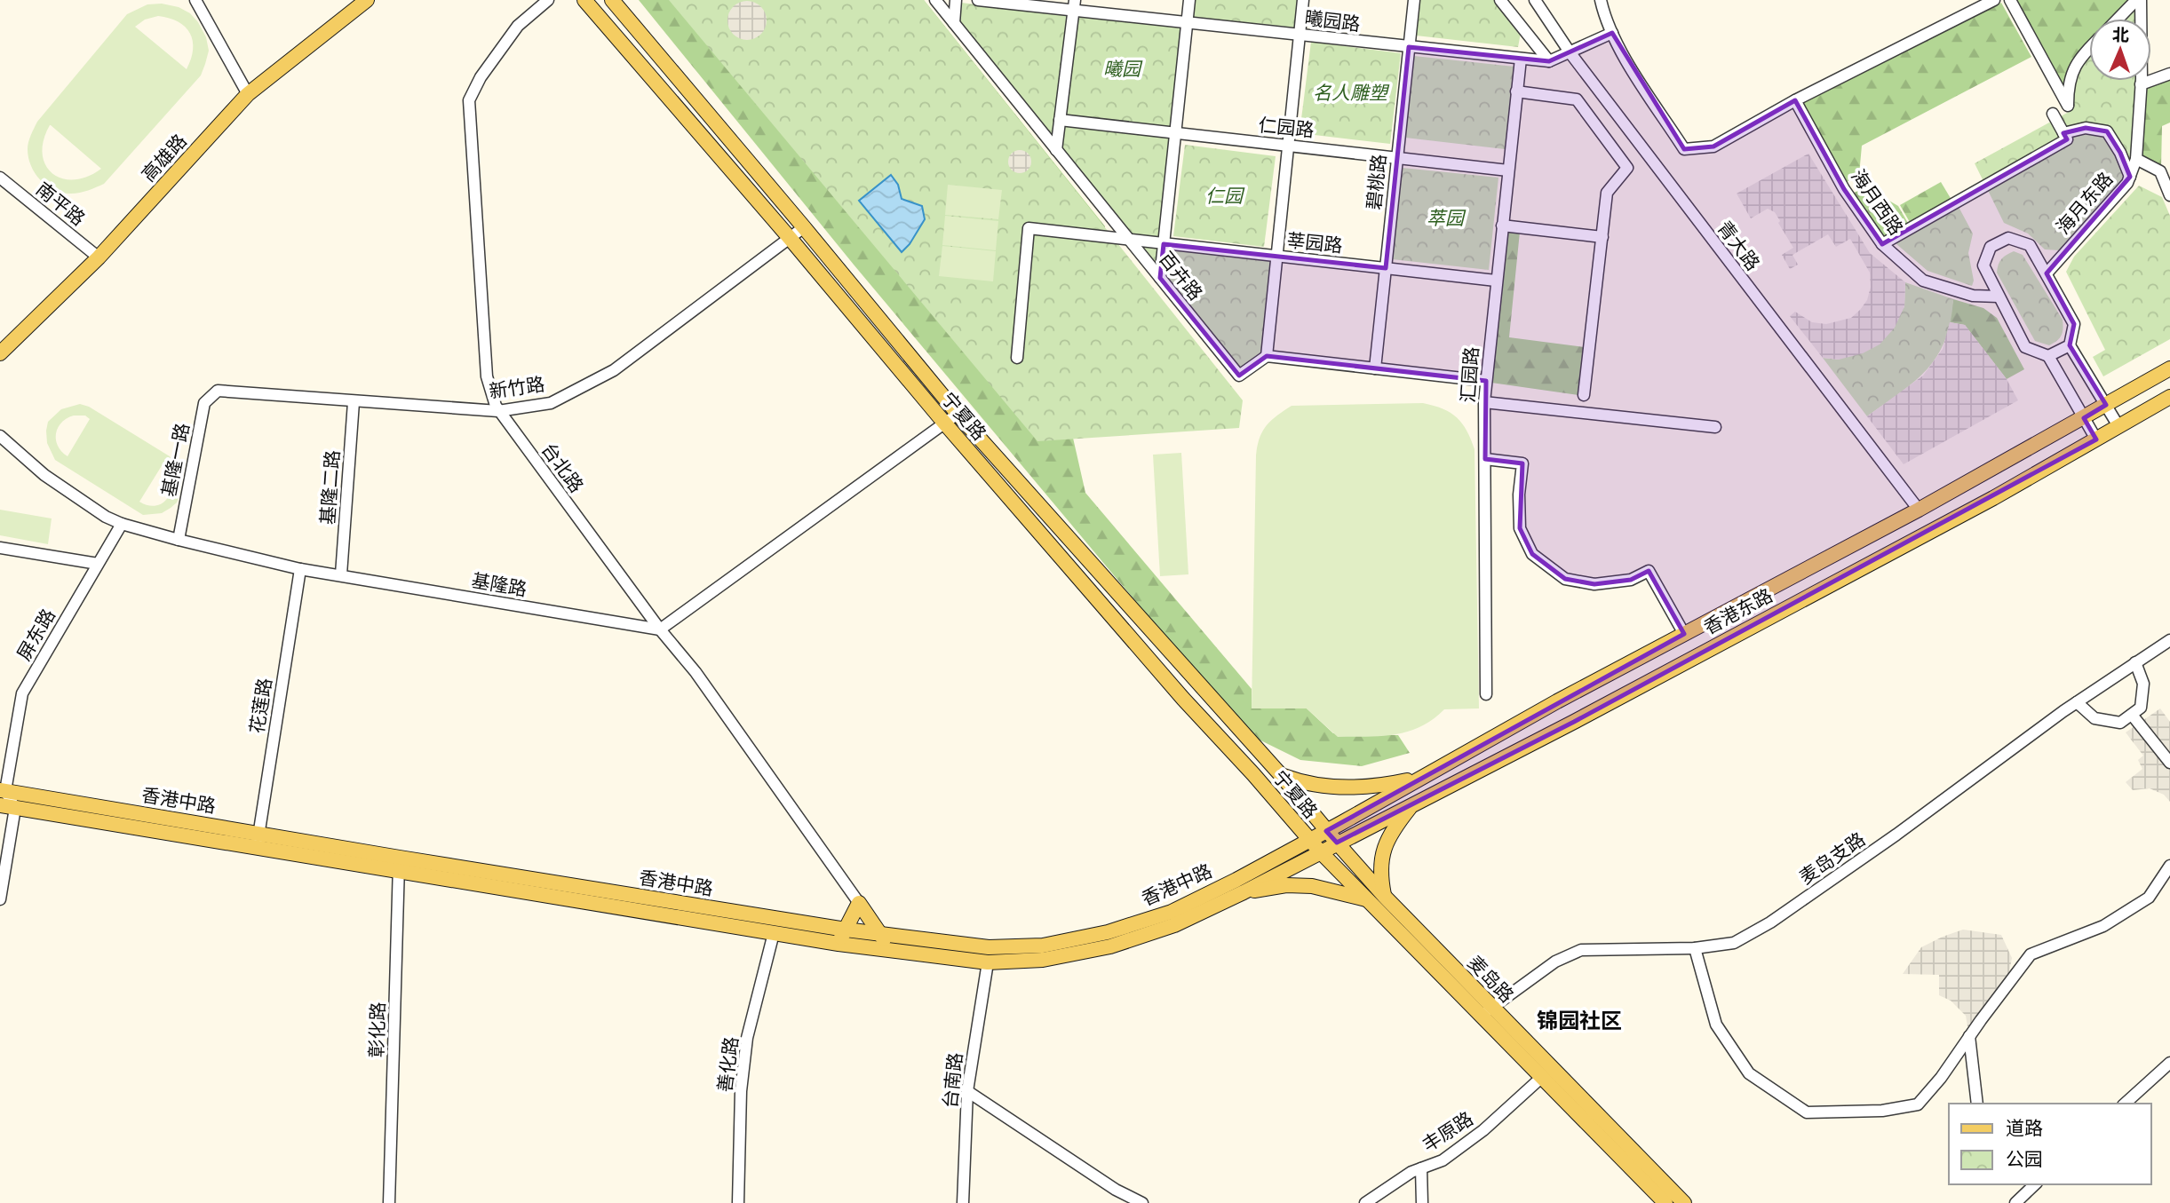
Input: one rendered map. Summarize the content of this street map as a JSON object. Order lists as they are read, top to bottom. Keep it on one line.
{"streets":{"main road":["高雄路","宁夏路","香港东路","香港中路","麦岛路"],"street":["曦园路","仁园路","碧桃路","海月西路","海月东路","南平路","青大路","百卉路","汇园路","新竹路","基隆一路","台北路","基隆二路","基隆路","屏东路","花莲路","麦岛支路","彰化路","善化路","台南路","丰原路"]},"crossings":[["曦园路","碧桃路"],["曦园路","青大路"],["曦园路","汇园路"],["仁园路","碧桃路"],["仁园路","汇园路"],["高雄路","南平路"],["青大路","香港东路"],["新竹路","宁夏路"],["新竹路","基隆一路"],["新竹路","台北路"],["新竹路","基隆二路"],["宁夏路","香港东路"],["宁夏路","香港中路"],["宁夏路","麦岛路"],["基隆一路","基隆路"],["台北路","基隆路"],["基隆二路","基隆路"],["基隆路","屏东路"],["基隆路","花莲路"],["香港东路","香港中路"],["香港东路","麦岛路"],["屏东路","香港中路"],["花莲路","香港中路"],["香港中路","麦岛路"],["香港中路","彰化路"],["香港中路","善化路"],["香港中路","台南路"],["麦岛支路","麦岛路"],["麦岛路","丰原路"]],"districts":["锦园社区"],"parks":["曦园","名人雕塑","仁园","萃园"],"legend":["道路","公园"],"north":"top"}
